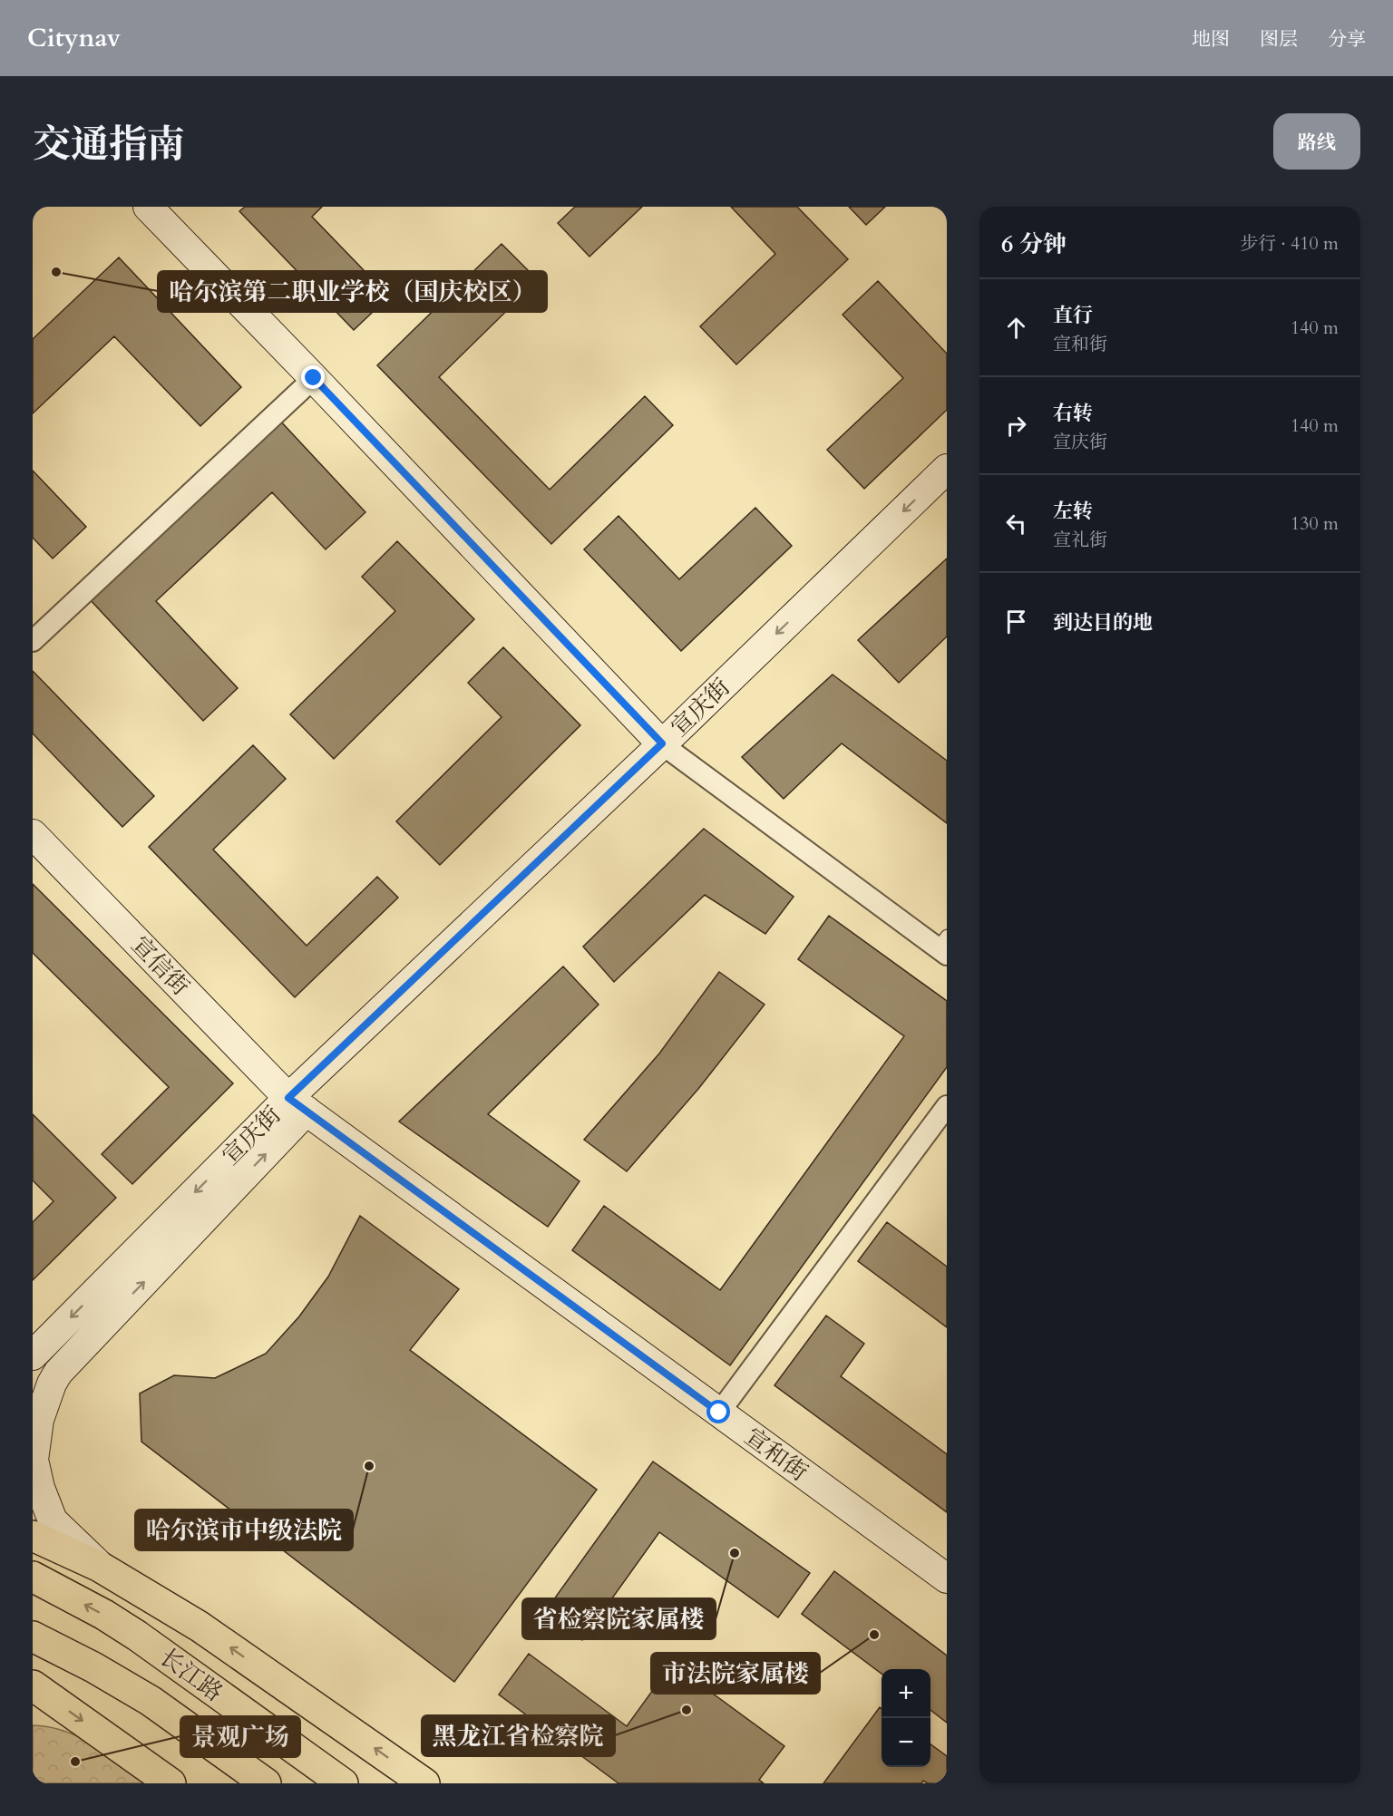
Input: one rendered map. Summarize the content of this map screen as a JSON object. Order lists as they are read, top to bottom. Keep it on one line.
{"streets":{"main road":["长江路"],"street":["宣庆街","宣信街","宣和街"]},"crossings":[["宣庆街","宣信街"],["宣庆街","宣和街"],["宣信街","宣和街"]],"one_way":["宣庆街"],"places":["哈尔滨第二职业学校（国庆校区）","哈尔滨市中级法院","省检察院家属楼","市法院家属楼","黑龙江省检察院","景观广场"],"page":{"header":"Citynav","nav":["地图","图层","分享"],"title":"交通指南","buttons":"路线","heading":["6 分钟","步行 · 410 m"],"list":[["直行","宣和街","140 m"],["右转","宣庆街","140 m"],["左转","宣礼街","130 m"],"到达目的地"],"map_buttons":["+","−"]}}
